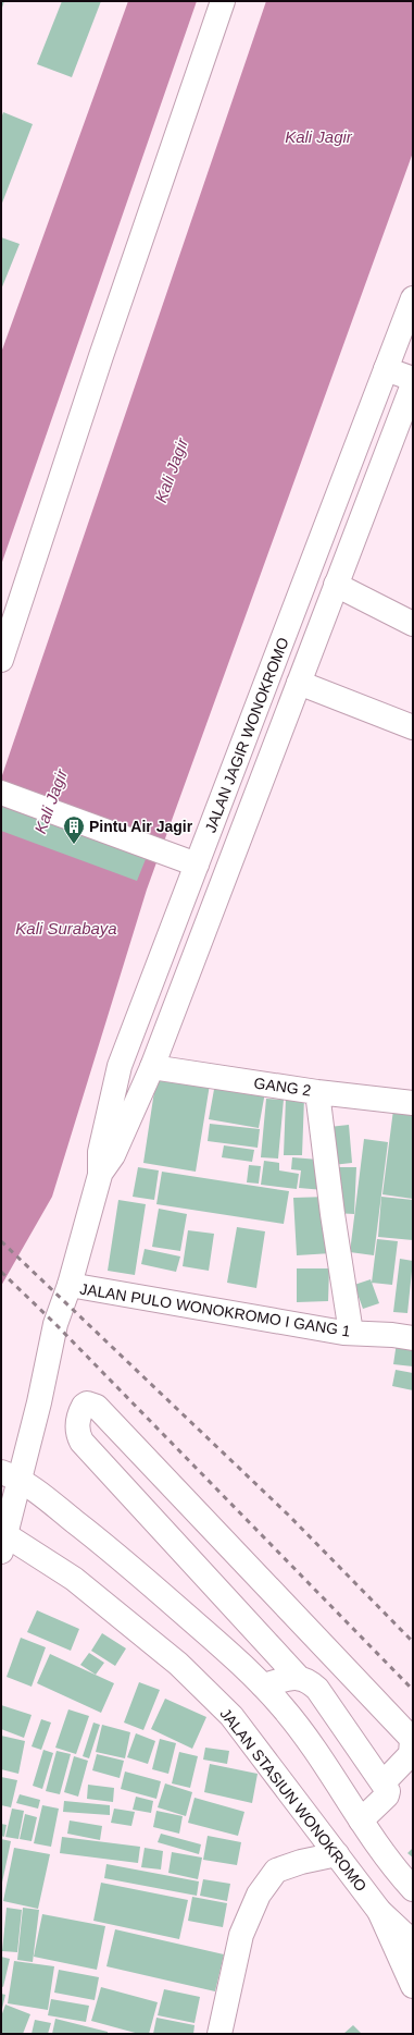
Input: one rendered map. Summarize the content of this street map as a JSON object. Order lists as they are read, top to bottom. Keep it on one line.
{"streets":{"main road":["JALAN JAGIR WONOKROMO","GANG 2","JALAN PULO WONOKROMO I GANG 1","JALAN STASIUN WONOKROMO"]},"crossings":[["JALAN JAGIR WONOKROMO","GANG 2"],["JALAN JAGIR WONOKROMO","JALAN PULO WONOKROMO I GANG 1"],["JALAN JAGIR WONOKROMO","JALAN STASIUN WONOKROMO"]],"water":["Kali Jagir","Kali Surabaya"],"places":{"building":["Pintu Air Jagir"]}}
